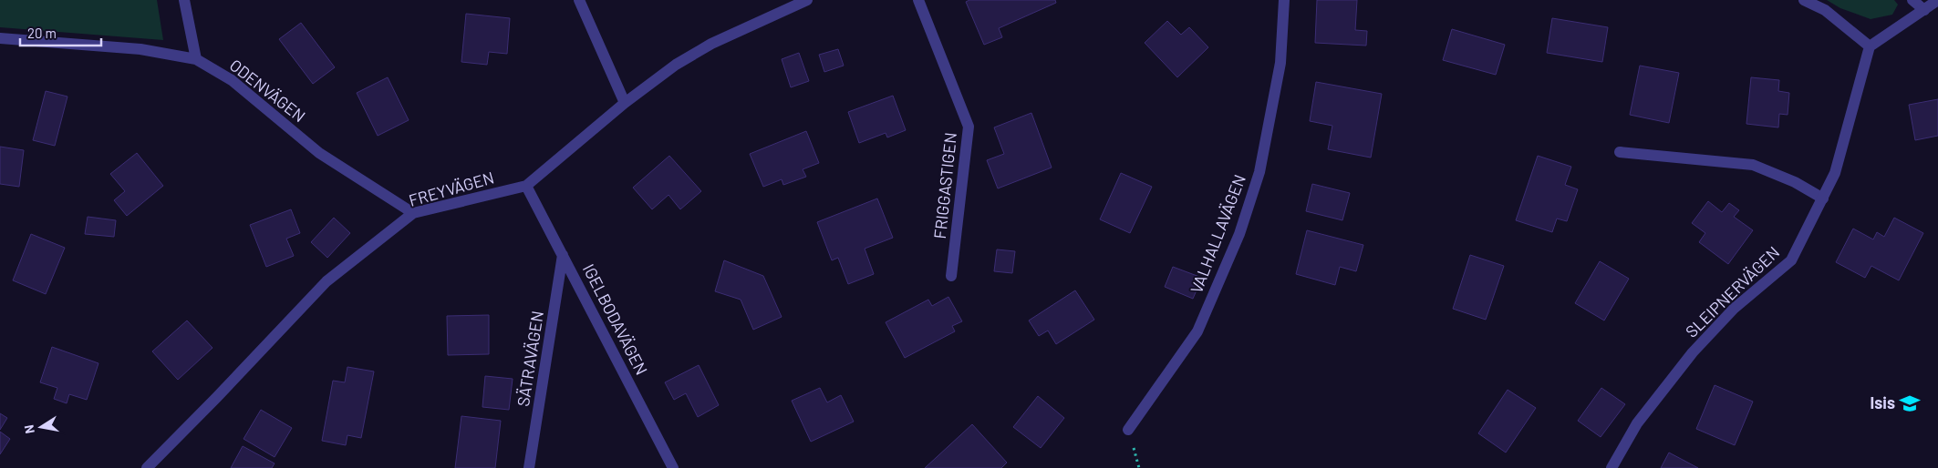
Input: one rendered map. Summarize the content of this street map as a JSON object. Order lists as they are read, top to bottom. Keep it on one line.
{"streets":{"street":["ODENVÄGEN","FRIGGASTIGEN","FREYVÄGEN","VALHALLAVÄGEN","SLEIPNERVÄGEN","IGELBODAVÄGEN","SÄTRAVÄGEN"]},"crossings":[["ODENVÄGEN","FREYVÄGEN"],["FREYVÄGEN","IGELBODAVÄGEN"],["IGELBODAVÄGEN","SÄTRAVÄGEN"]],"places":{"school or university":["Isis"]},"scale_bar":"20 m","north":"left"}
